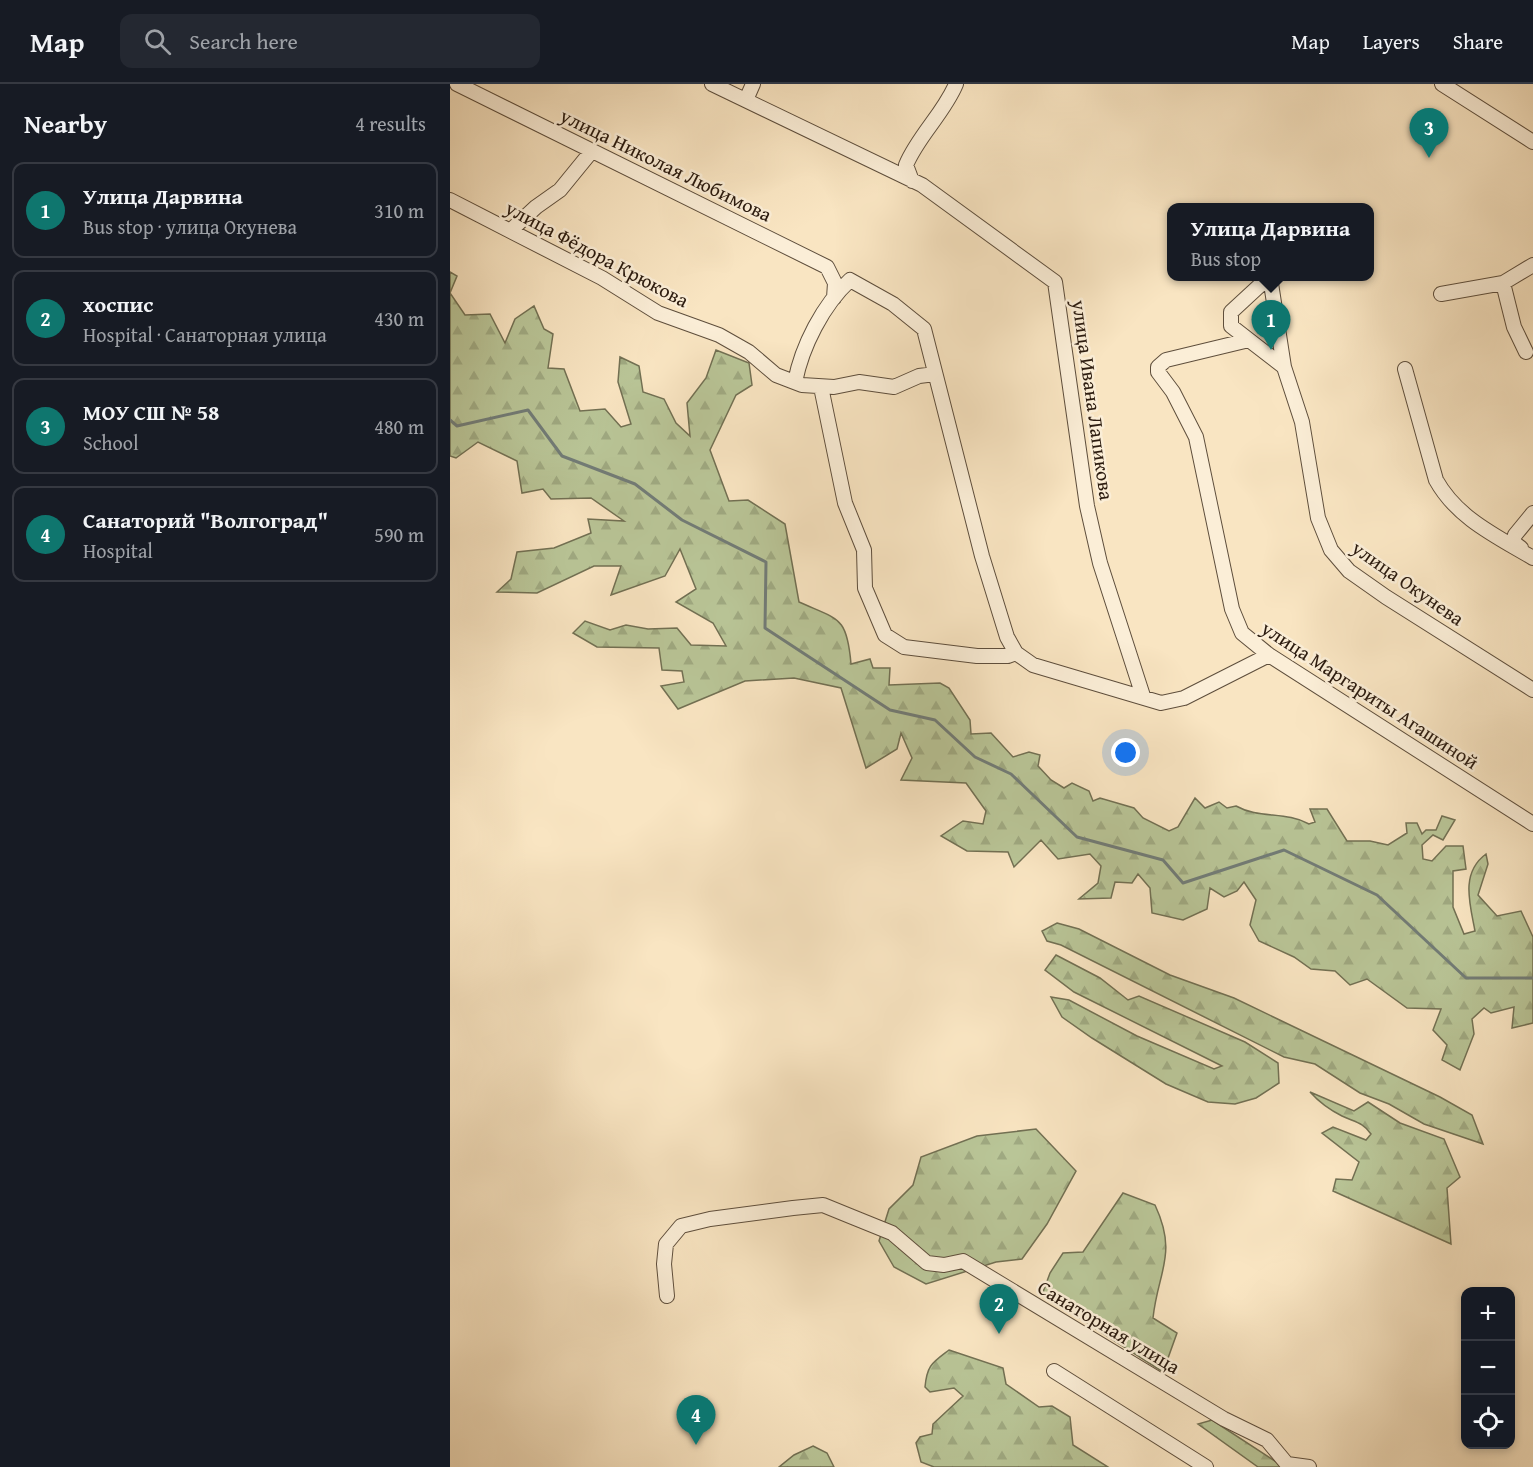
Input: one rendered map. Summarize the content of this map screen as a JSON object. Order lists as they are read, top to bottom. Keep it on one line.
{"streets":{"street":["улица Николая Любимова","улица Фёдора Крюкова","улица Ивана Лапикова","улица Окунева","улица Маргариты Агашиной","Санаторная улица"]},"page":{"header":"Map","search":"Search here","nav":["Map","Layers","Share"],"heading":["Nearby","4 results"],"pins":["3","1","2","4"],"list":[{"mark":"1","name":"Улица Дарвина","note":"Bus stop · улица Окунева","value":"310 m"},{"mark":"2","name":"хоспис","note":"Hospital · Санаторная улица","value":"430 m"},{"mark":"3","name":"МОУ СШ № 58","note":"School","value":"480 m"},{"mark":"4","name":"Санаторий \"Волгоград\"","note":"Hospital","value":"590 m"}],"popup":["Улица Дарвина","Bus stop"],"map_buttons":["+","−"]}}
